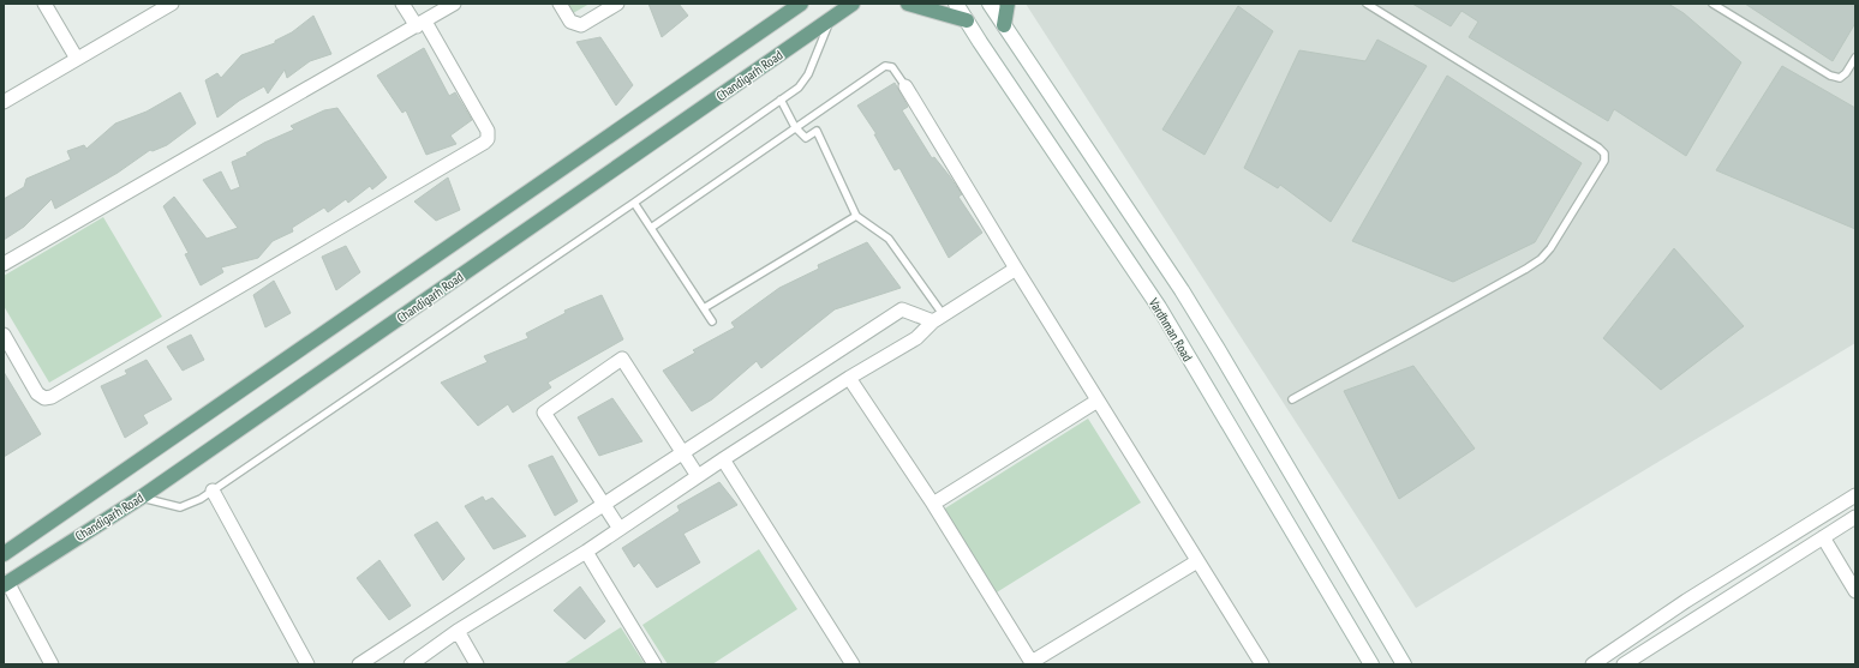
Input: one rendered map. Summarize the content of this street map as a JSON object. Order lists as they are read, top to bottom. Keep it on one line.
{"streets":{"main road":["Chandigarh Road"],"street":["Vardhman Road"]}}
